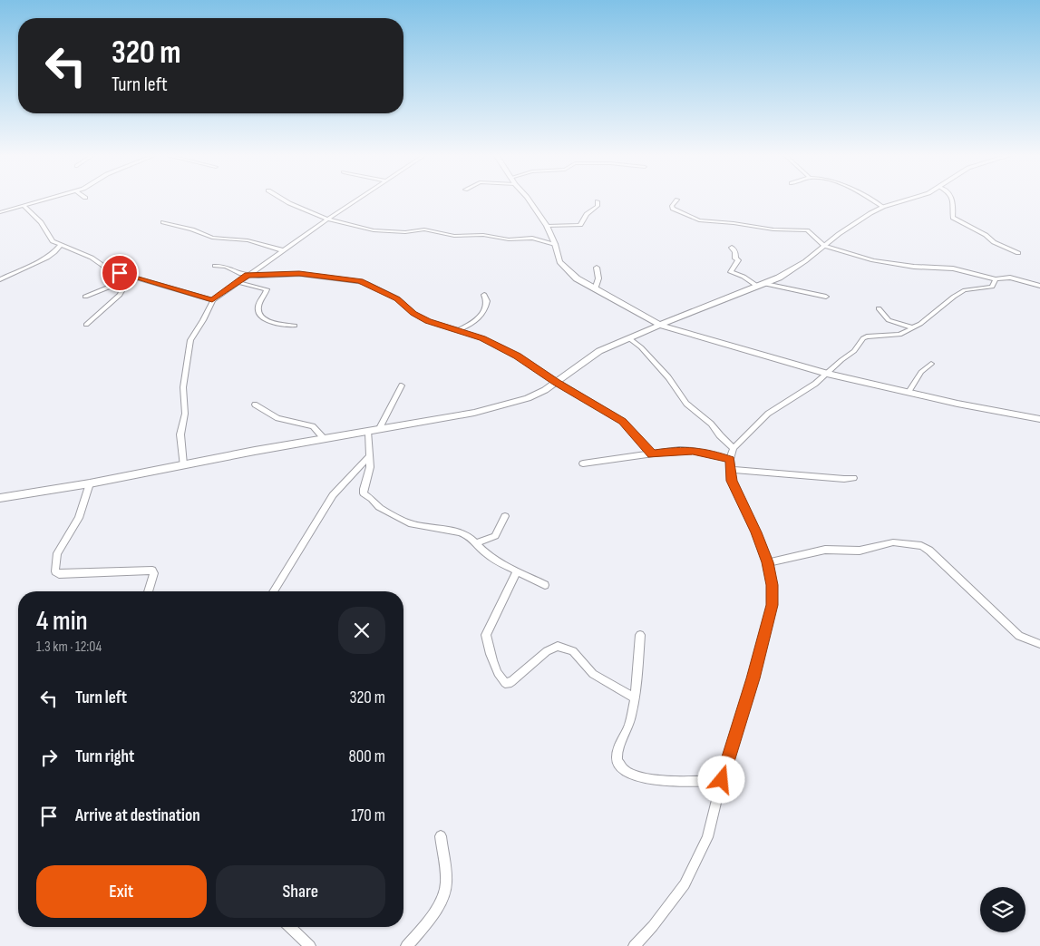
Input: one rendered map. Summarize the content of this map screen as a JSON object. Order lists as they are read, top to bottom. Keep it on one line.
{"page":{"turn":["320 m","Turn left"],"heading":["4 min","1.3 km · 12:04"],"list":[{"name":"Turn left","value":"320 m"},{"name":"Turn right","value":"800 m"},{"name":"Arrive at destination","value":"170 m"}],"buttons":["Exit","Share"]}}
